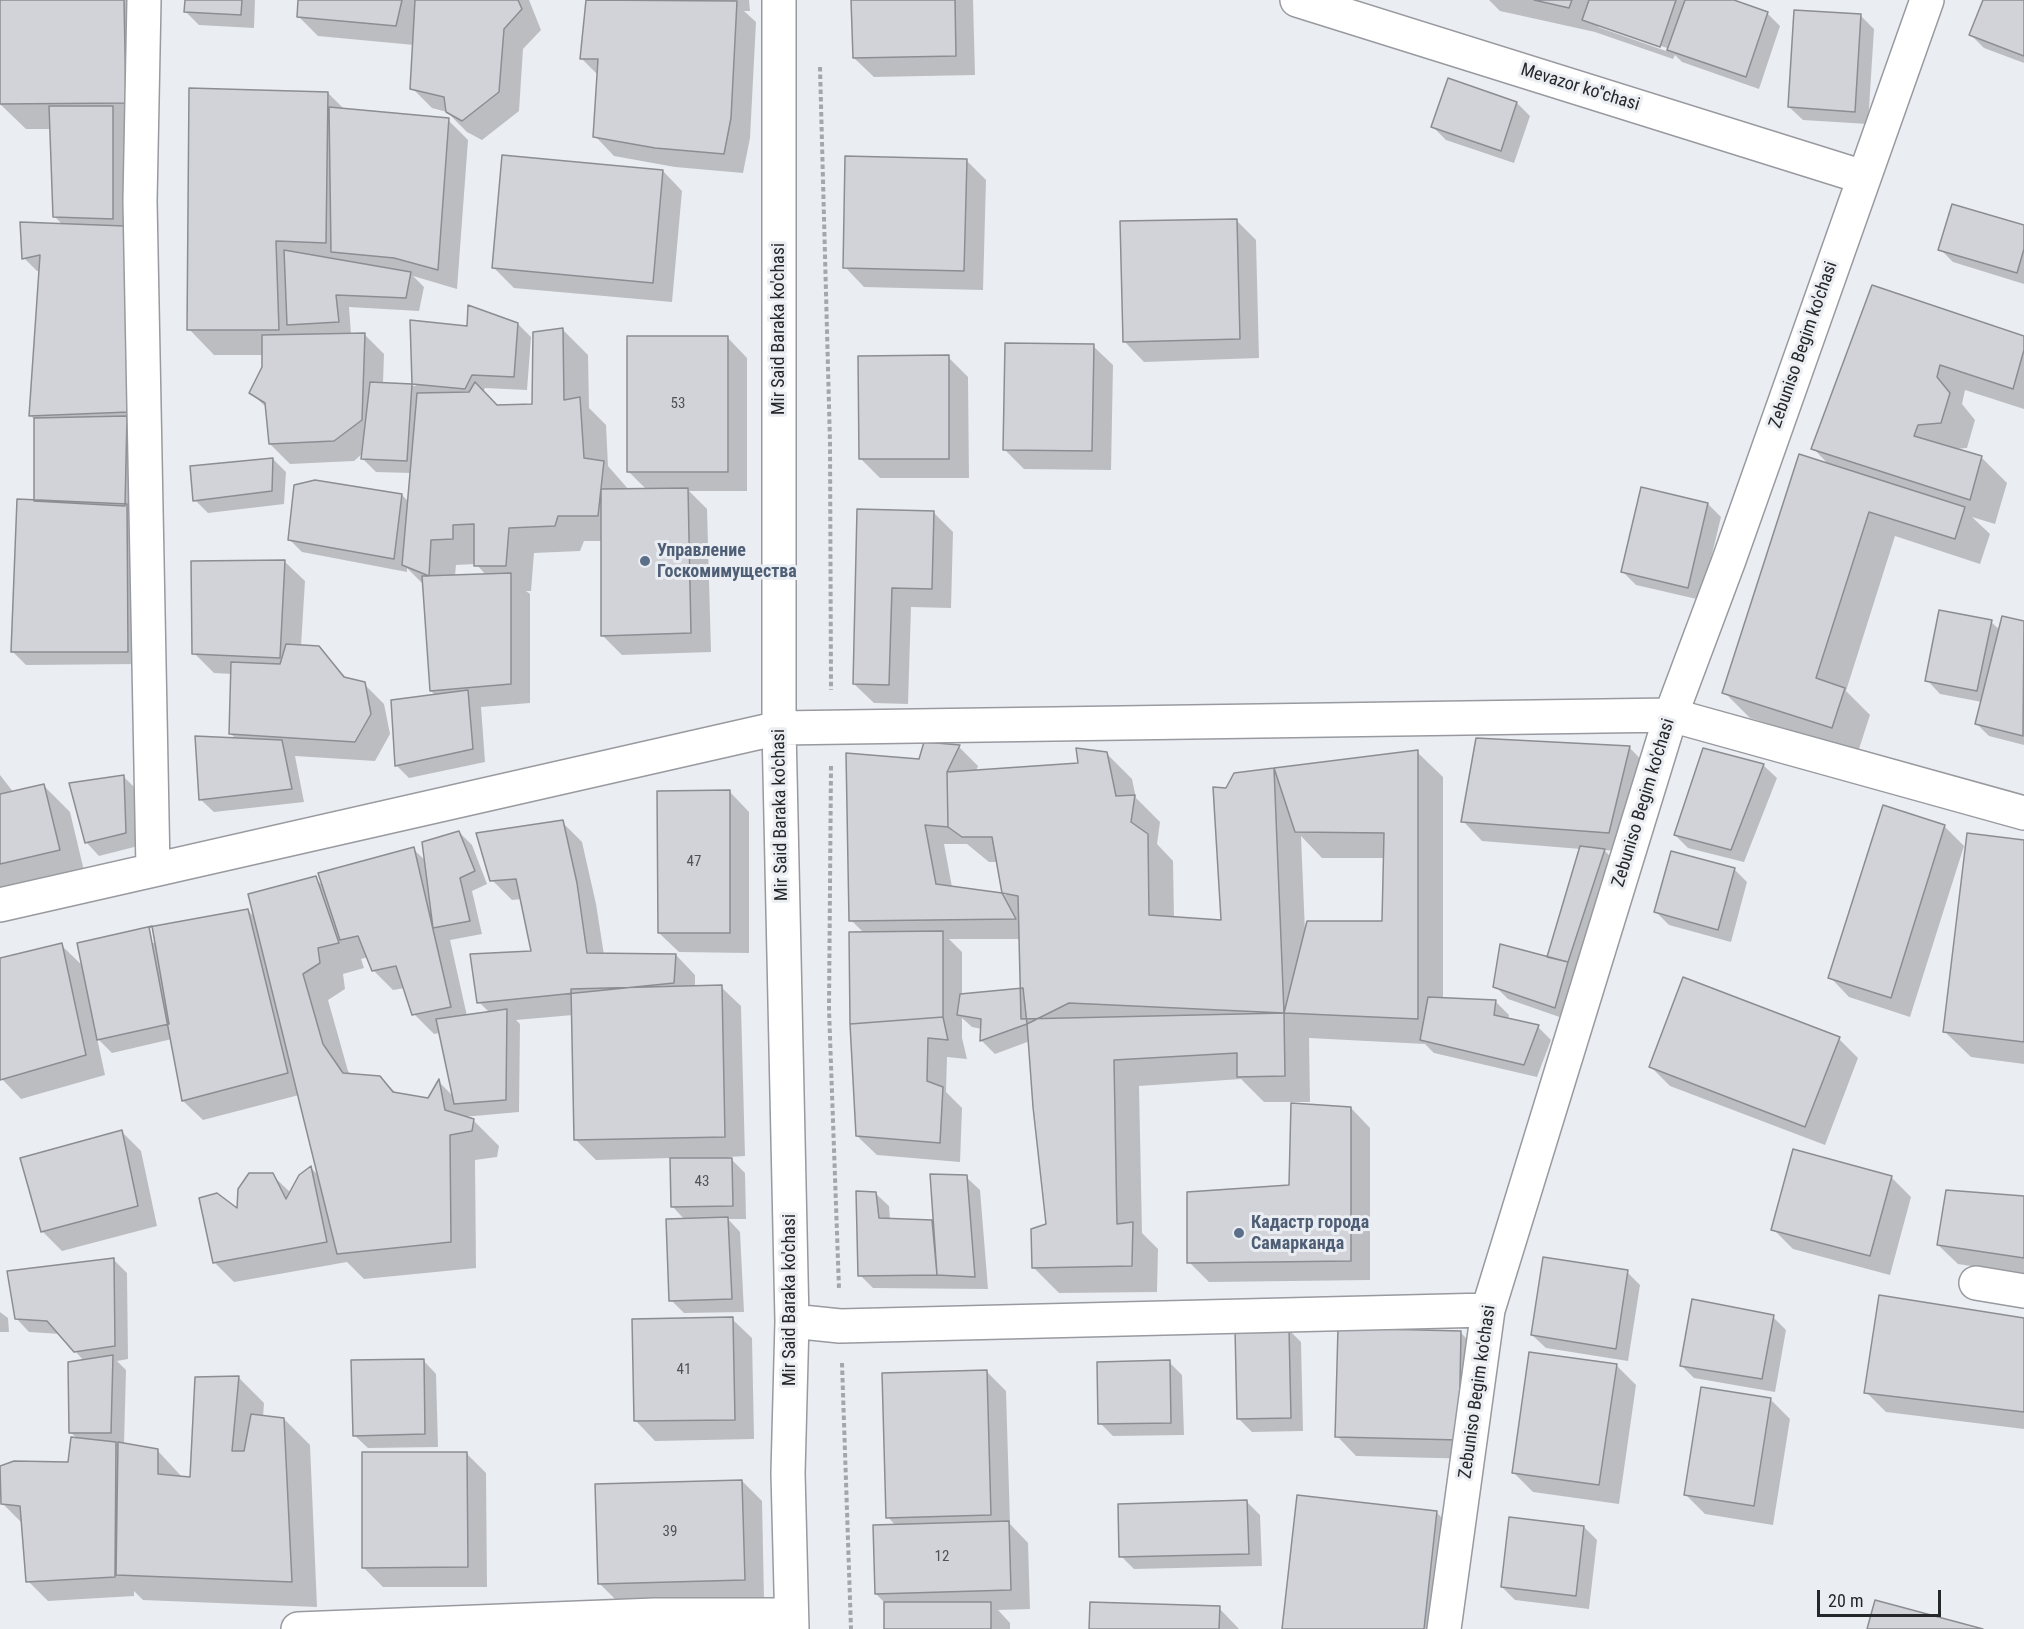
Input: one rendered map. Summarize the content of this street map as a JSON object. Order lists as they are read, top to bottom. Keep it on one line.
{"streets":{"street":["Mevazor ko''chasi","Mir Said Baraka ko'chasi","Zebuniso Begim ko'chasi"]},"crossings":[["Mevazor ko''chasi","Zebuniso Begim ko'chasi"]],"places":["Управление Госкомимущества","Кадастр города Самарканда"],"house_numbers":["53","47","43","41","39","12"],"scale_bar":"20 m"}
